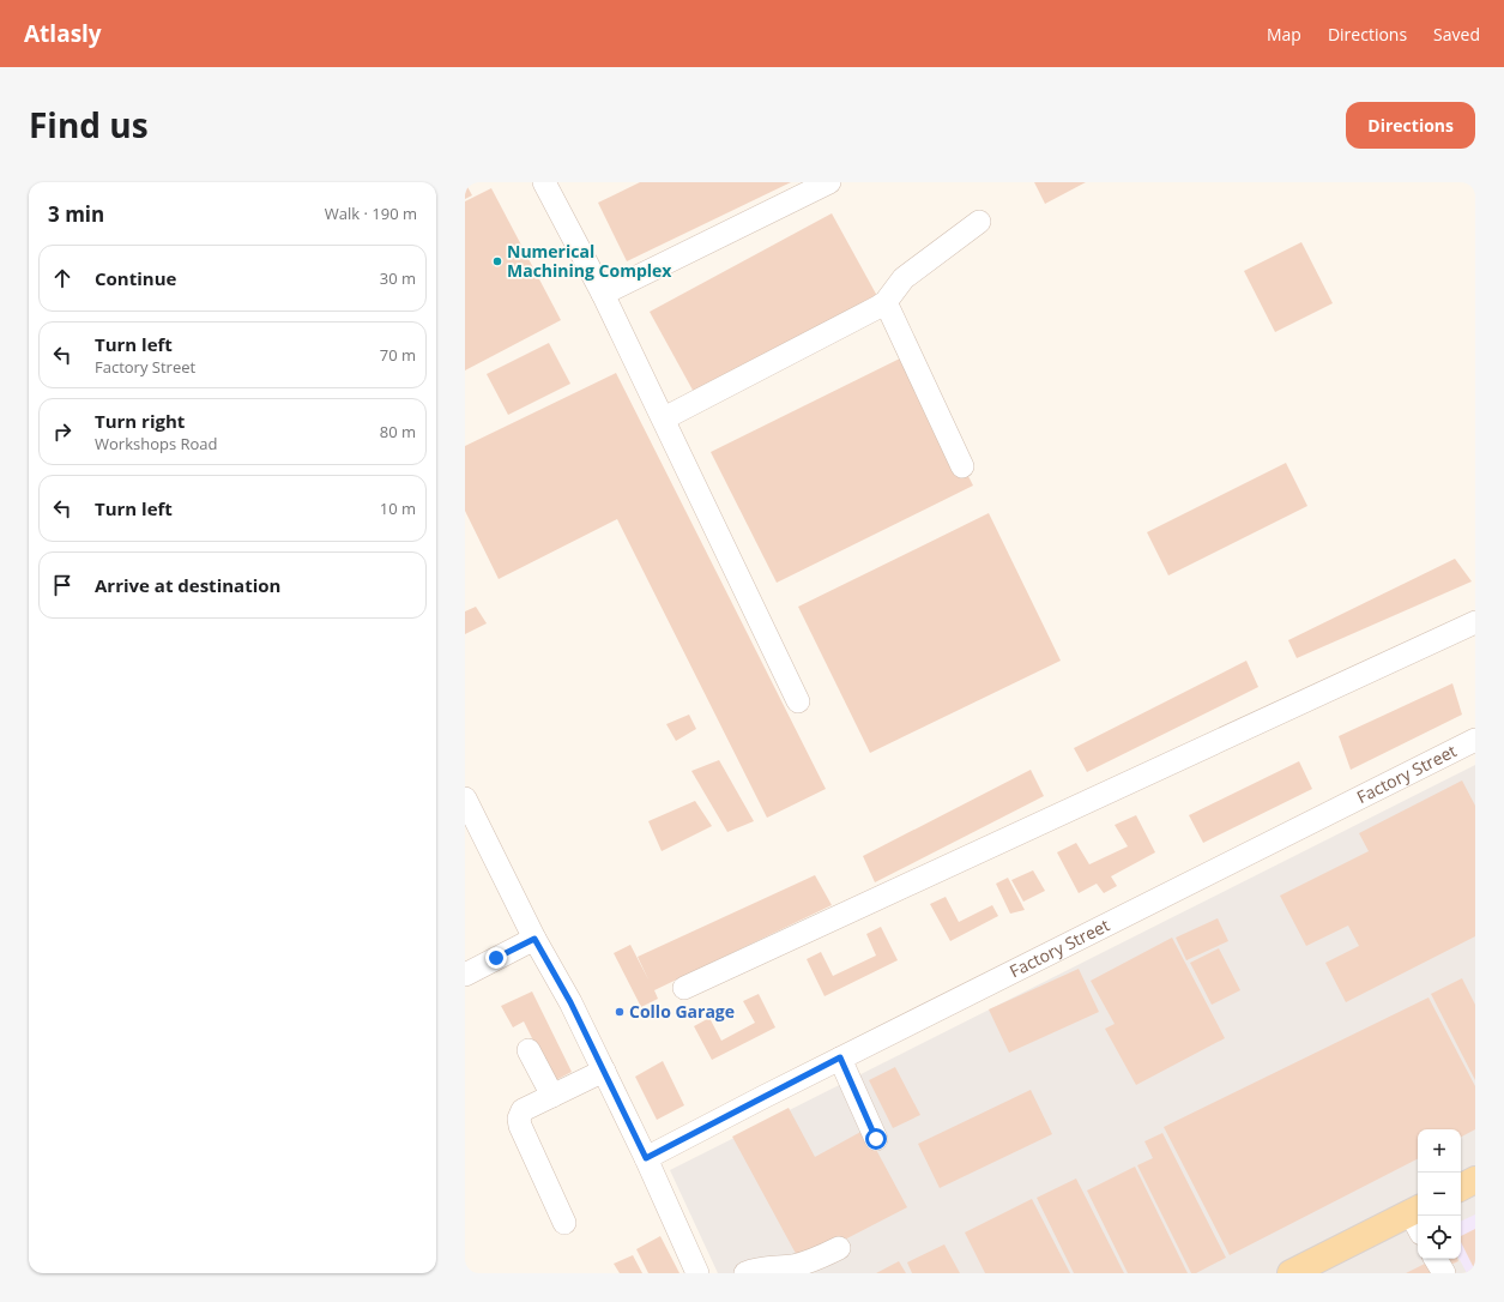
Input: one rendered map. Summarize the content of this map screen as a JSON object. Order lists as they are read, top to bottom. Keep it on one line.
{"streets":{"street":["Factory Street"]},"places":["Numerical Machining Complex","Collo Garage"],"page":{"header":"Atlasly","nav":["Map","Directions","Saved"],"title":"Find us","buttons":"Directions","heading":["3 min","Walk · 190 m"],"list":[["Continue","30 m"],["Turn left","Factory Street","70 m"],["Turn right","Workshops Road","80 m"],["Turn left","10 m"],"Arrive at destination"],"map_buttons":["+","−"]}}
